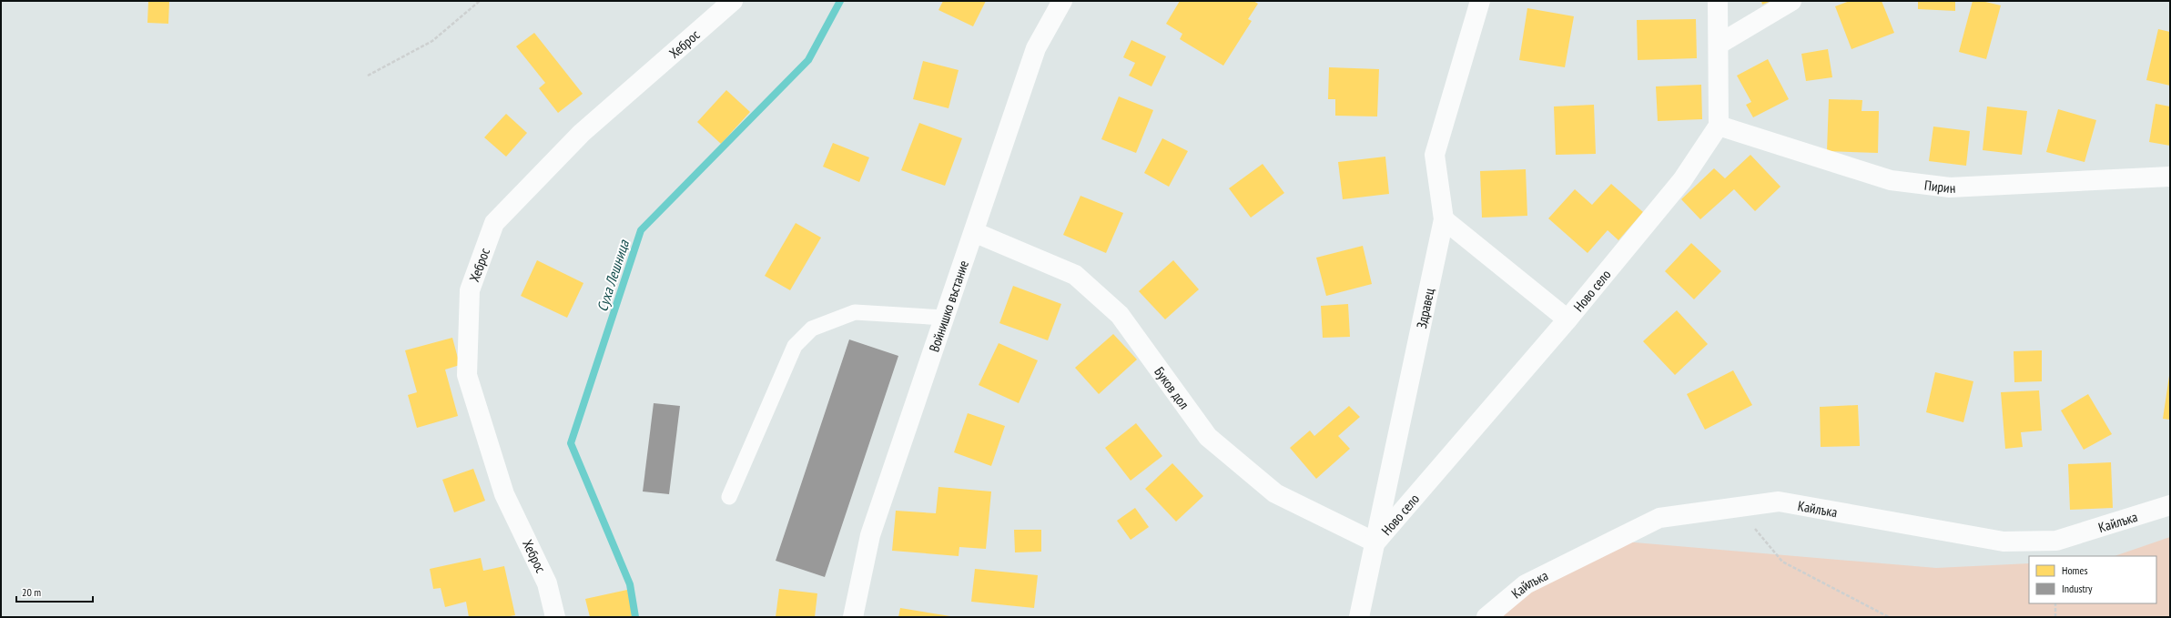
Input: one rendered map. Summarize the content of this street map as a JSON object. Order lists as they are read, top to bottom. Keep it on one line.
{"streets":{"street":["Хеброс","Пирин","Ново село","Войнишко въстание","Здравец","Буков дол","Кайлъка"]},"crossings":[["Пирин","Ново село"],["Ново село","Здравец"],["Ново село","Буков дол"],["Войнишко въстание","Буков дол"],["Здравец","Буков дол"]],"water":["Суха Лешница"],"legend":["Homes","Industry"],"scale_bar":"20 m"}
